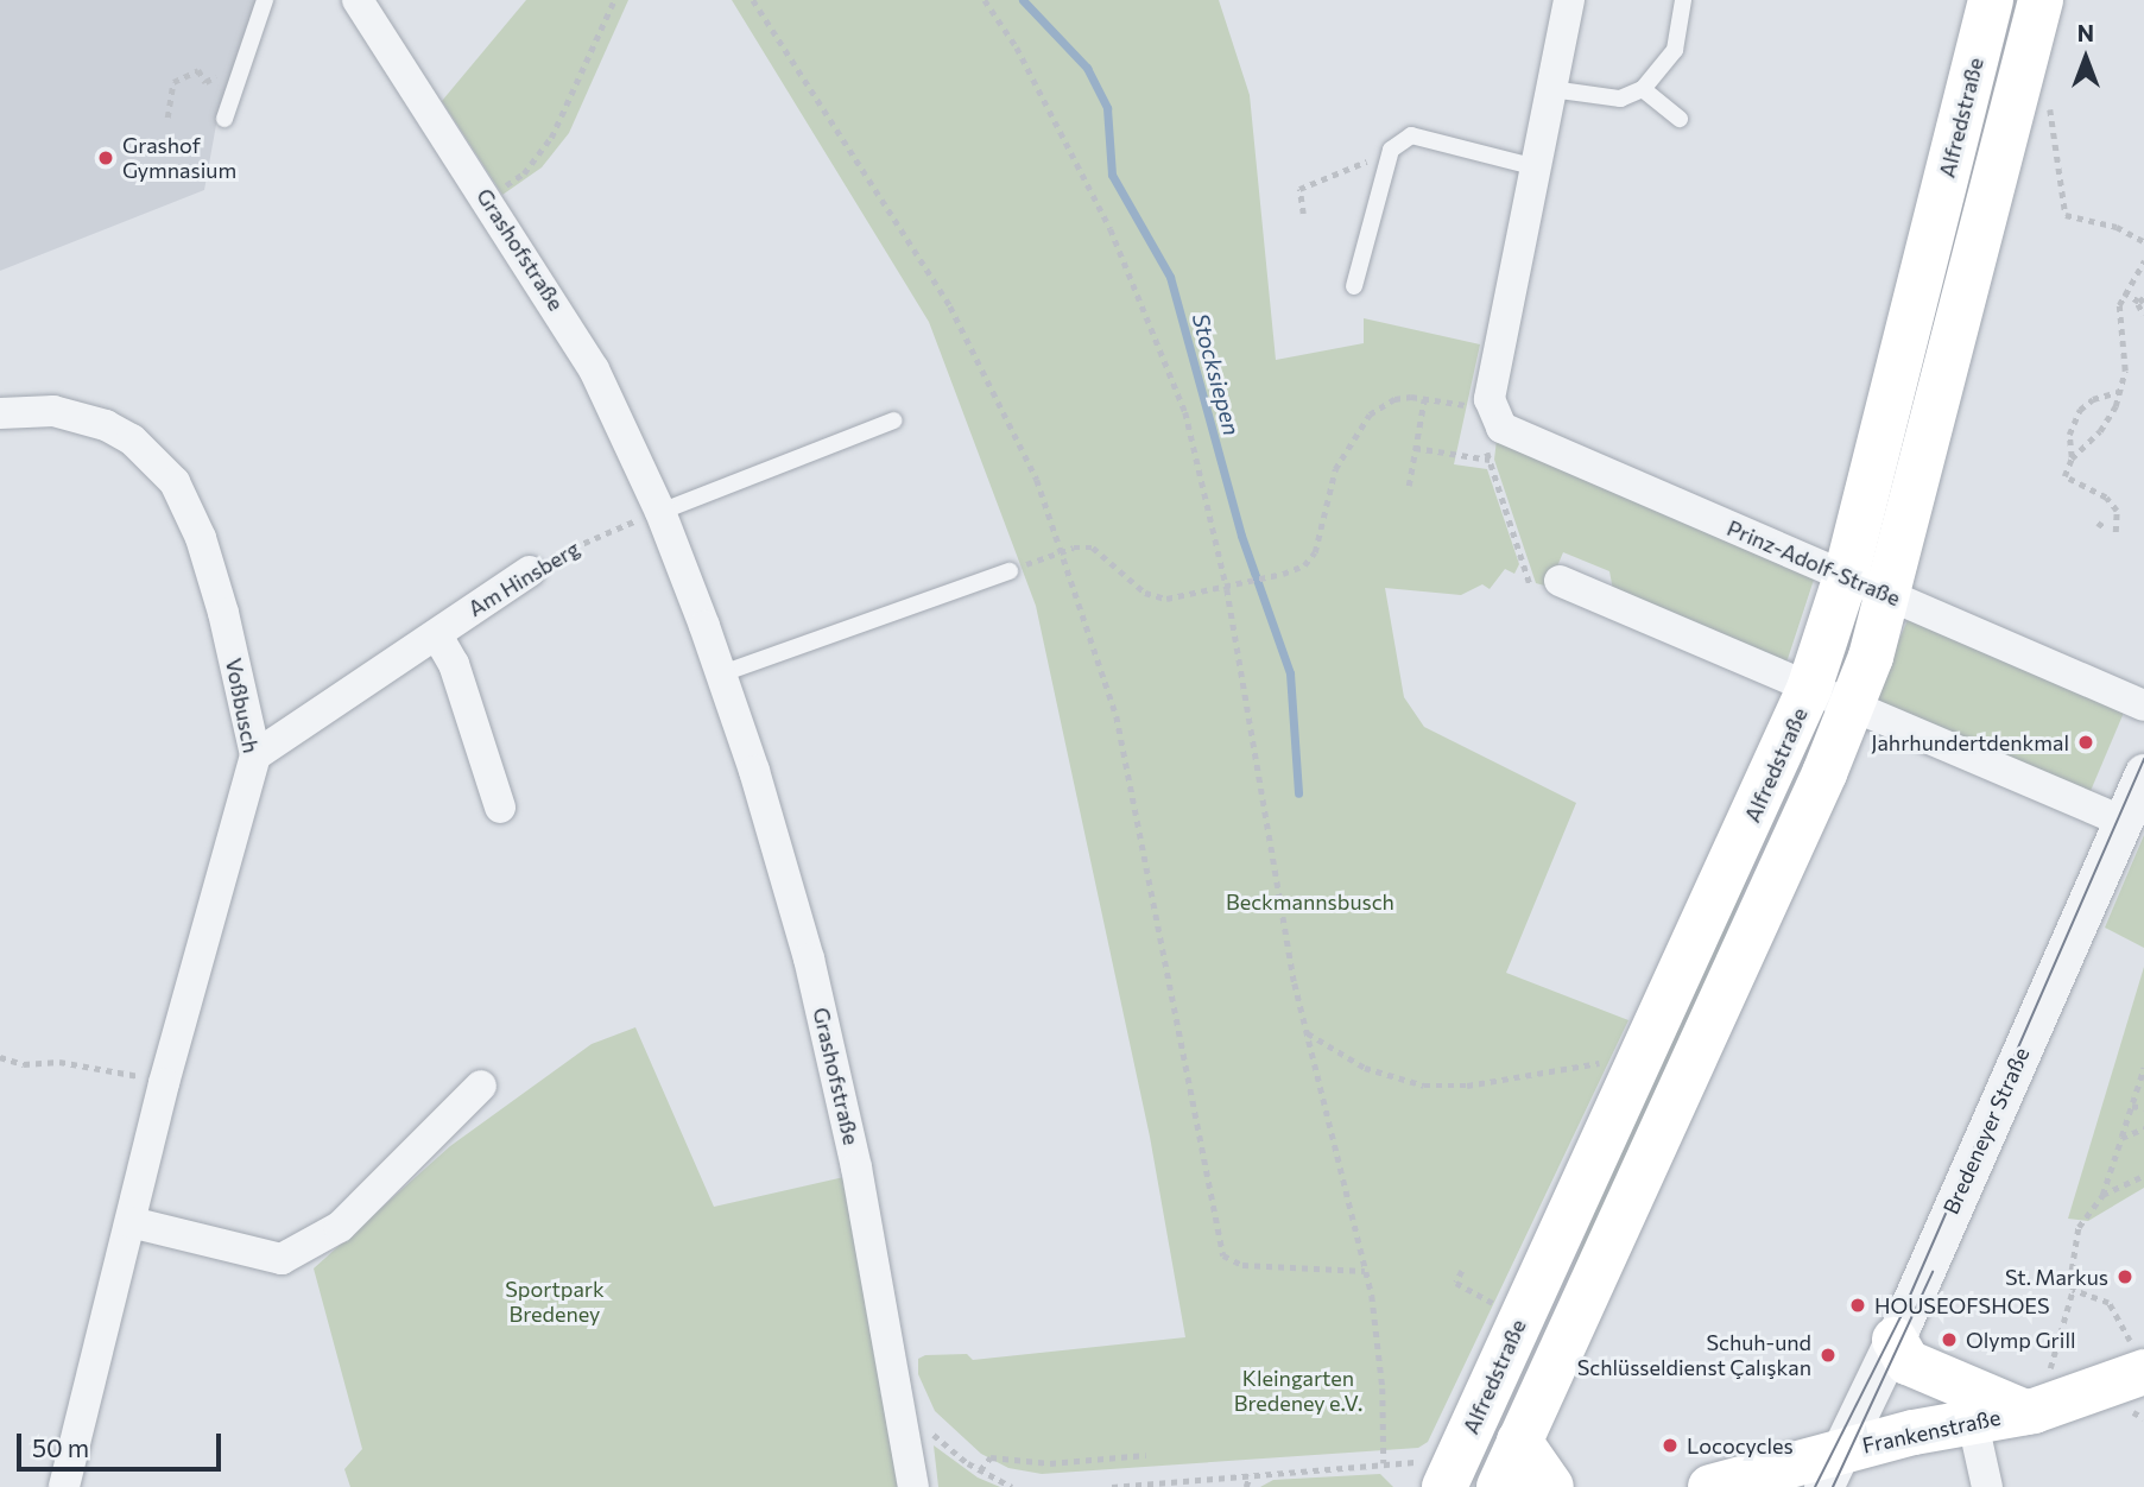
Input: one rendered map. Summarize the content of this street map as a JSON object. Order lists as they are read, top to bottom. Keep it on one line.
{"streets":{"main road":["Alfredstraße","Frankenstraße"],"street":["Grashofstraße","Prinz-Adolf-Straße","Am Hinsberg","Voßbusch","Bredeneyer Straße"]},"crossings":[["Alfredstraße","Prinz-Adolf-Straße"],["Grashofstraße","Am Hinsberg"],["Am Hinsberg","Voßbusch"],["Bredeneyer Straße","Frankenstraße"]],"water":["Stocksiepen"],"parks":["Beckmannsbusch","Sportpark Bredeney","Kleingarten Bredeney e.V."],"places":["Grashof Gymnasium","Jahrhundertdenkmal","St. Markus","HOUSEOFSHOES","Olymp Grill","Schuh-und Schlüsseldienst Çalışkan","Lococycles"],"scale_bar":"50 m","north":"top"}
